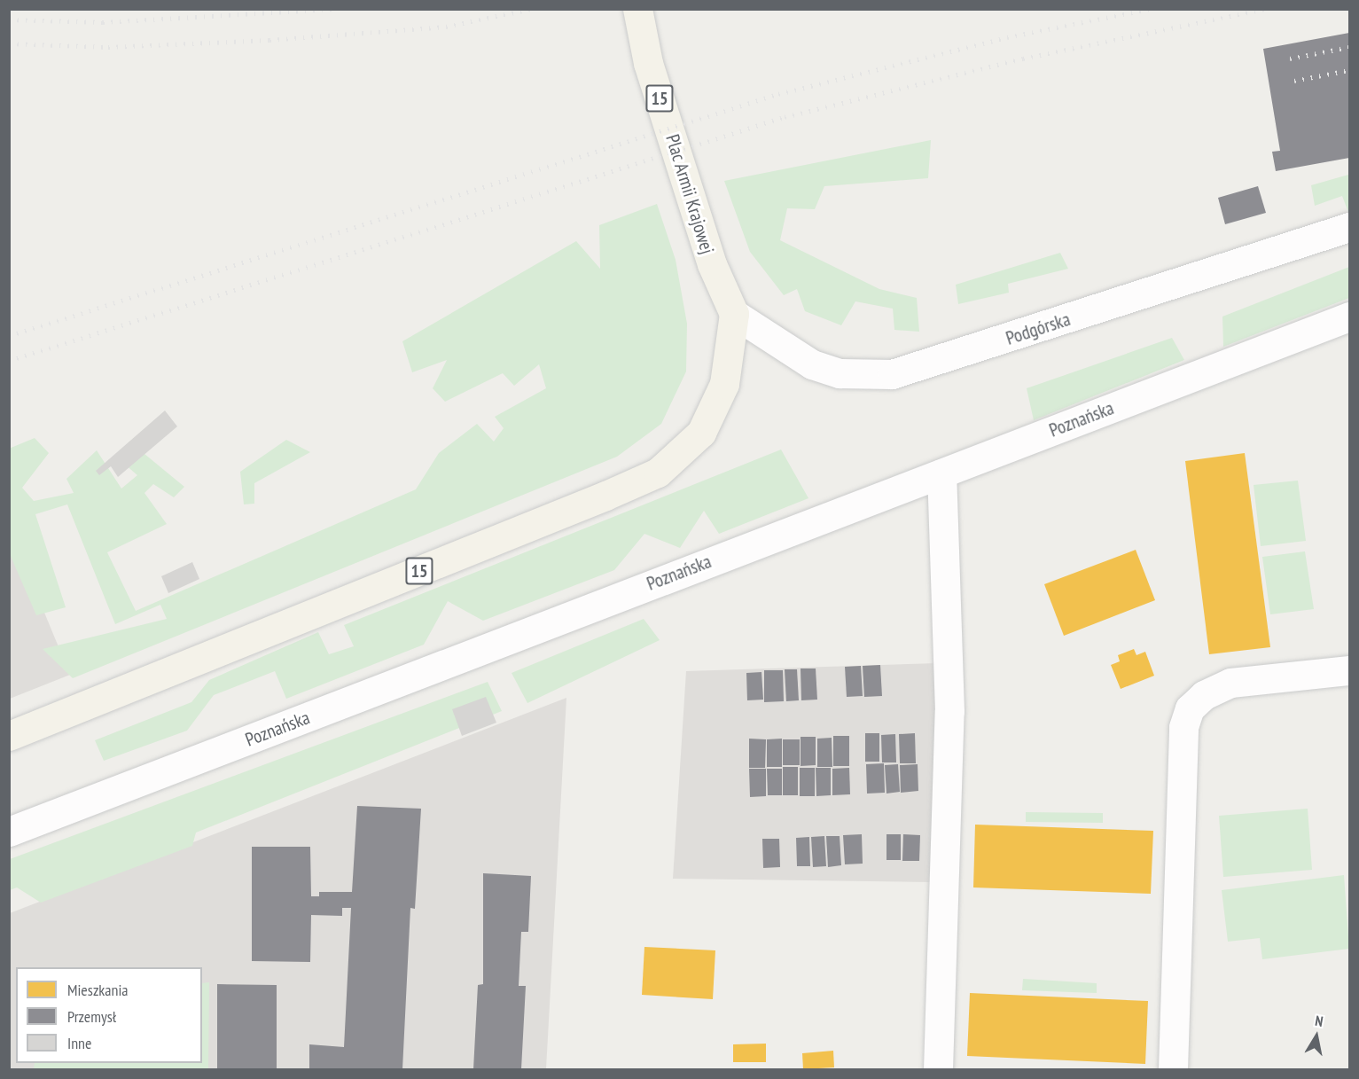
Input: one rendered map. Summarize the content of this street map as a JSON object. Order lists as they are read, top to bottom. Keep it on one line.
{"streets":{"main road":["15","Plac Armii Krajowej"],"street":["Podgórska","Poznańska"]},"crossings":[["15","Plac Armii Krajowej"],["15","Podgórska"],["Plac Armii Krajowej","Podgórska"]],"legend":["Mieszkania","Przemysł","Inne"],"north":"top"}
